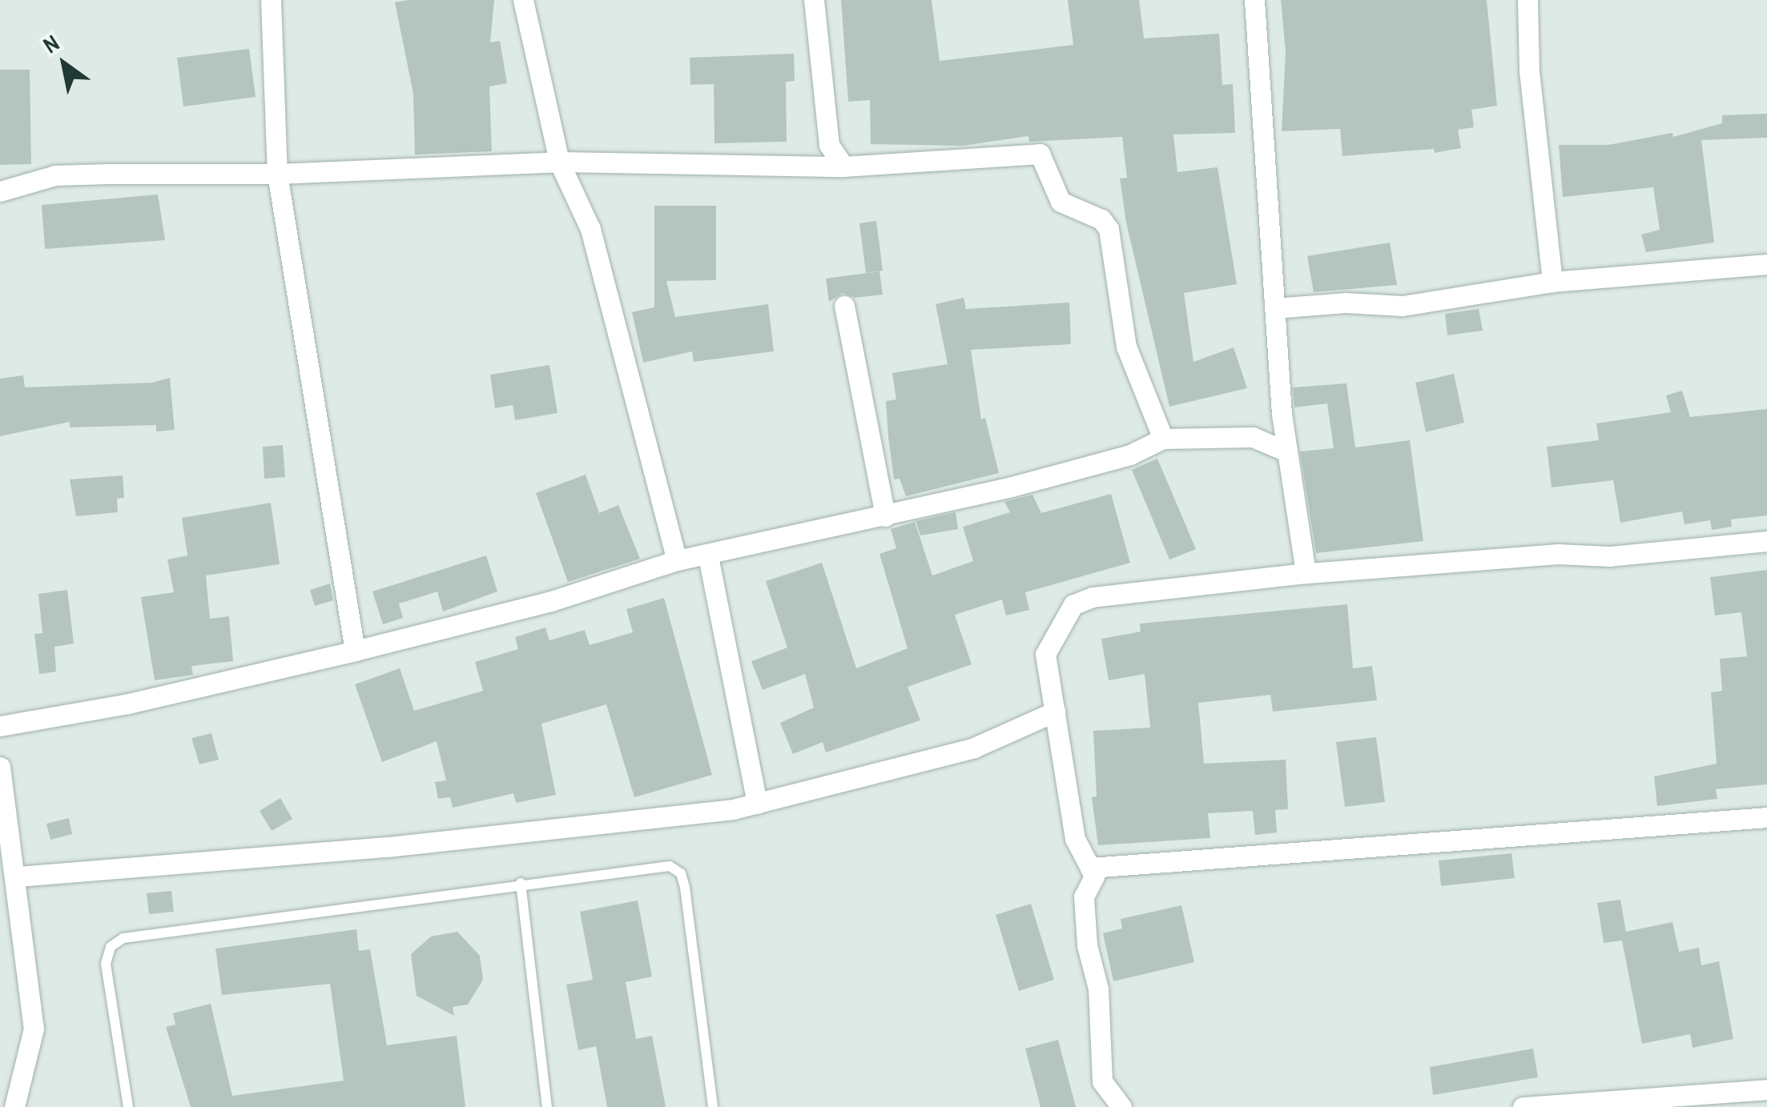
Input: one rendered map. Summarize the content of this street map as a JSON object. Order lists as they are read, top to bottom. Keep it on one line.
{"north":"top left"}
